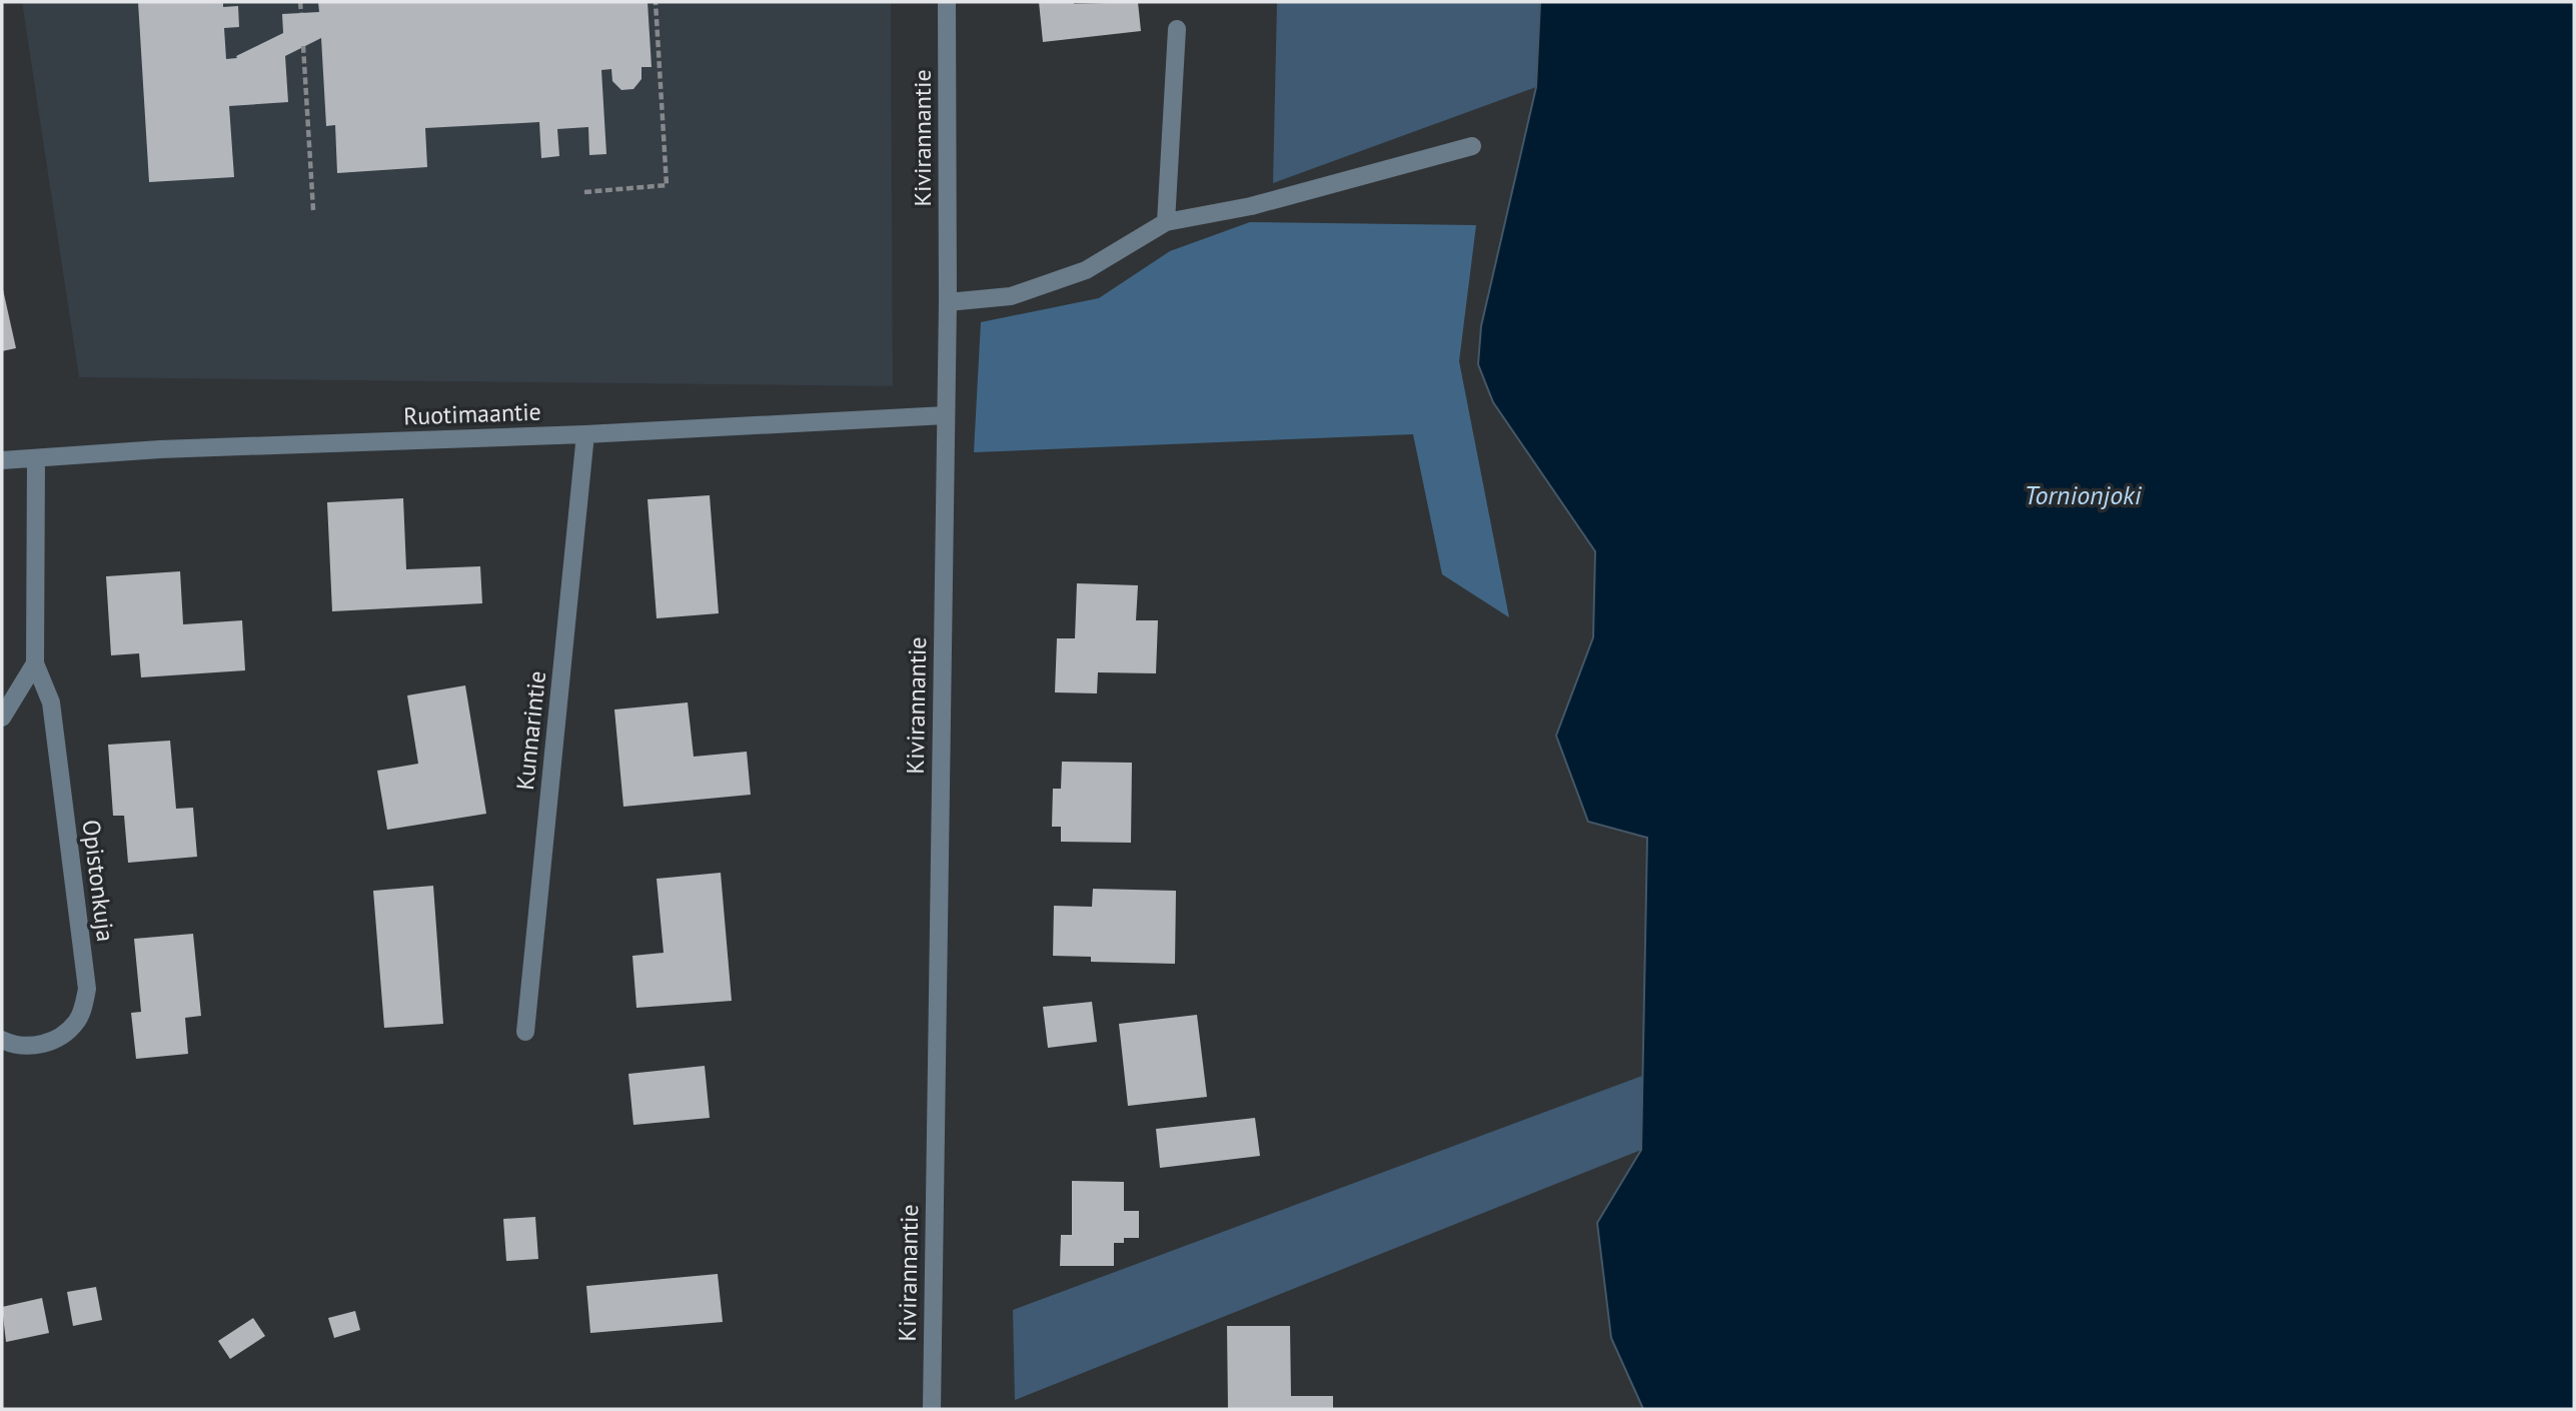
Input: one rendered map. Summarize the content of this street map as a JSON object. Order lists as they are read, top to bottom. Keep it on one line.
{"streets":{"street":["Kivirannantie","Ruotimaantie","Kunnarintie","Opistonkuja"]},"crossings":[["Kivirannantie","Ruotimaantie"],["Ruotimaantie","Kunnarintie"],["Ruotimaantie","Opistonkuja"]],"water":["Tornionjoki"]}
